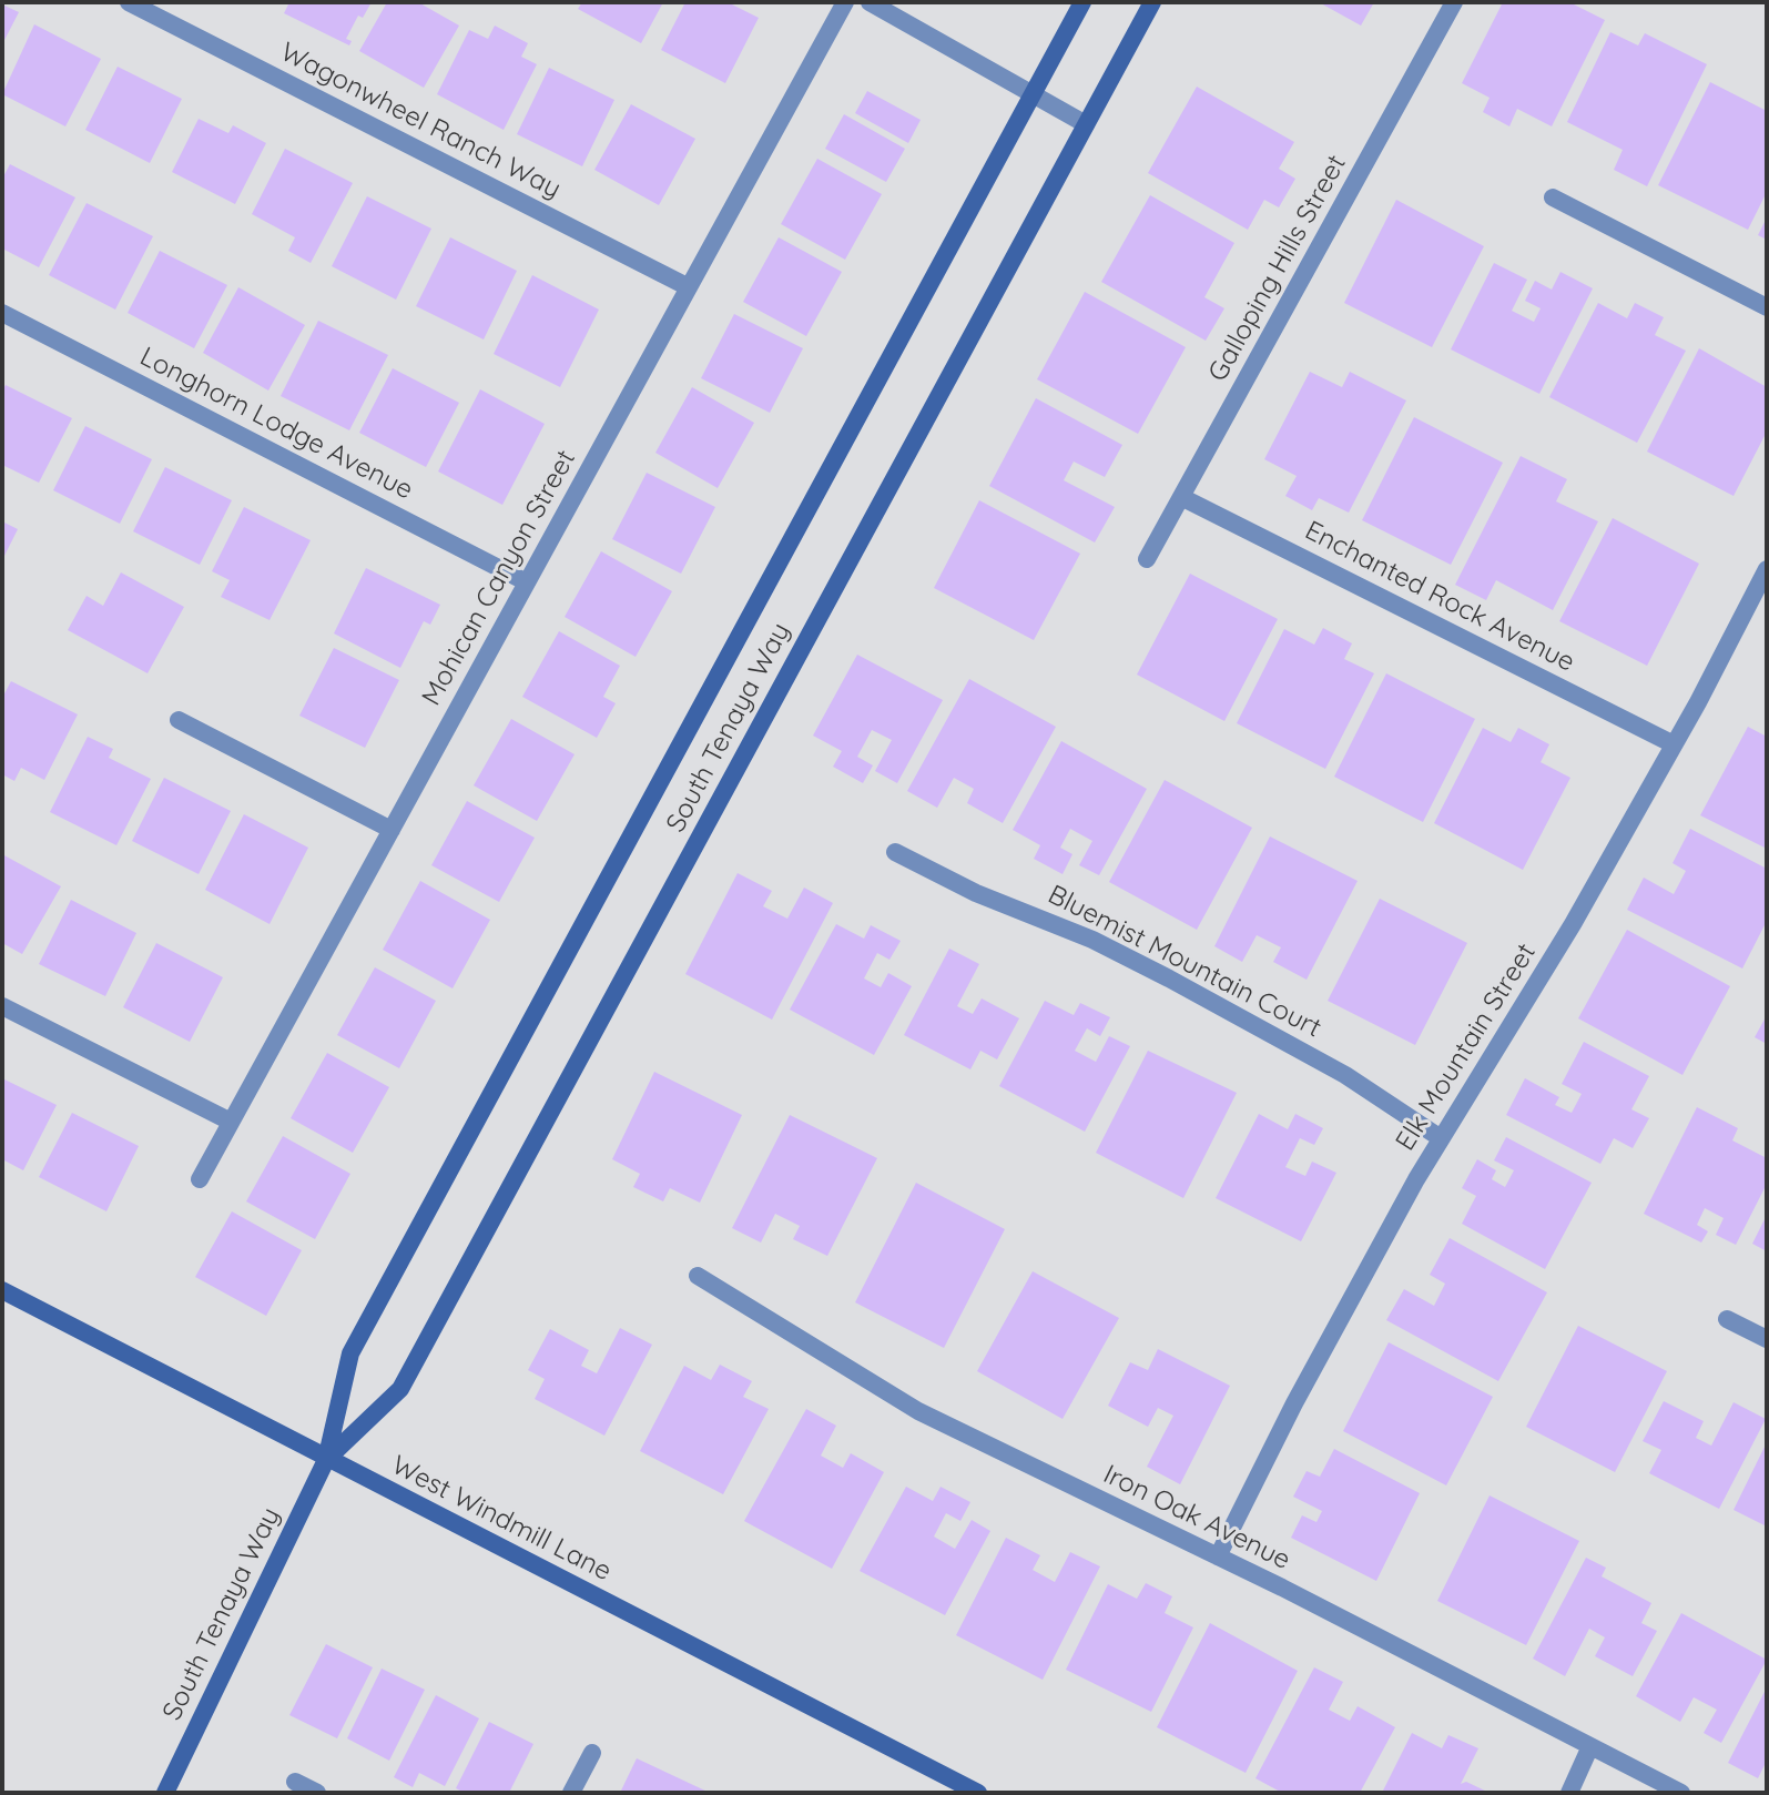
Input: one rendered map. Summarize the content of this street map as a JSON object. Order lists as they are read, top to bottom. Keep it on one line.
{"streets":{"street":["Wagonwheel Ranch Way","Galloping Hills Street","Longhorn Lodge Avenue","Mohican Canyon Street","Enchanted Rock Avenue","South Tenaya Way","Bluemist Mountain Court","Elk Mountain Street","Iron Oak Avenue","West Windmill Lane"]},"crossings":[["Wagonwheel Ranch Way","Mohican Canyon Street"],["Galloping Hills Street","Enchanted Rock Avenue"],["Longhorn Lodge Avenue","Mohican Canyon Street"],["Enchanted Rock Avenue","Elk Mountain Street"],["South Tenaya Way","West Windmill Lane"],["Bluemist Mountain Court","Elk Mountain Street"],["Elk Mountain Street","Iron Oak Avenue"]]}
